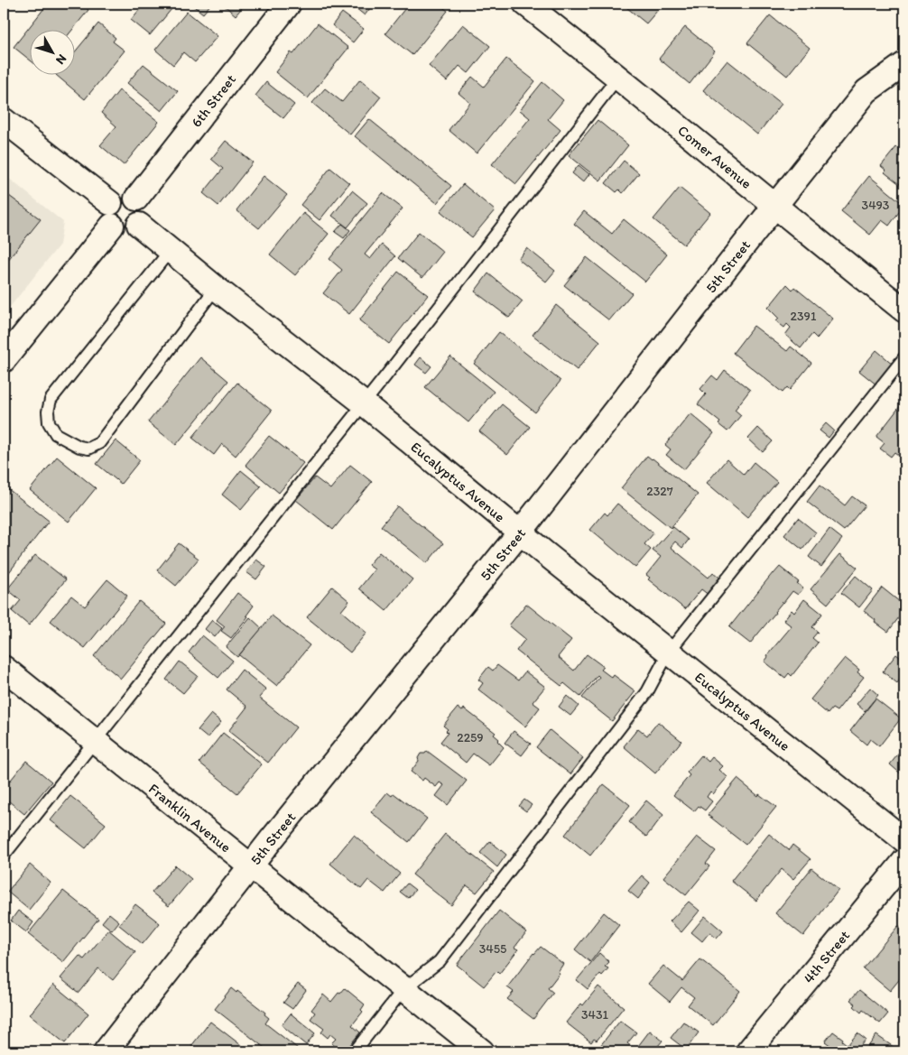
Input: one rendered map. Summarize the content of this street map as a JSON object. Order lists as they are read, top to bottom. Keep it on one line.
{"streets":{"street":["6th Street","Comer Avenue","5th Street","Eucalyptus Avenue","Franklin Avenue","4th Street"]},"crossings":[["6th Street","Eucalyptus Avenue"],["Comer Avenue","5th Street"],["5th Street","Eucalyptus Avenue"],["5th Street","Franklin Avenue"]],"house_numbers":["3493","2391","2327","2259","3455","3431"],"north":"bottom right"}
